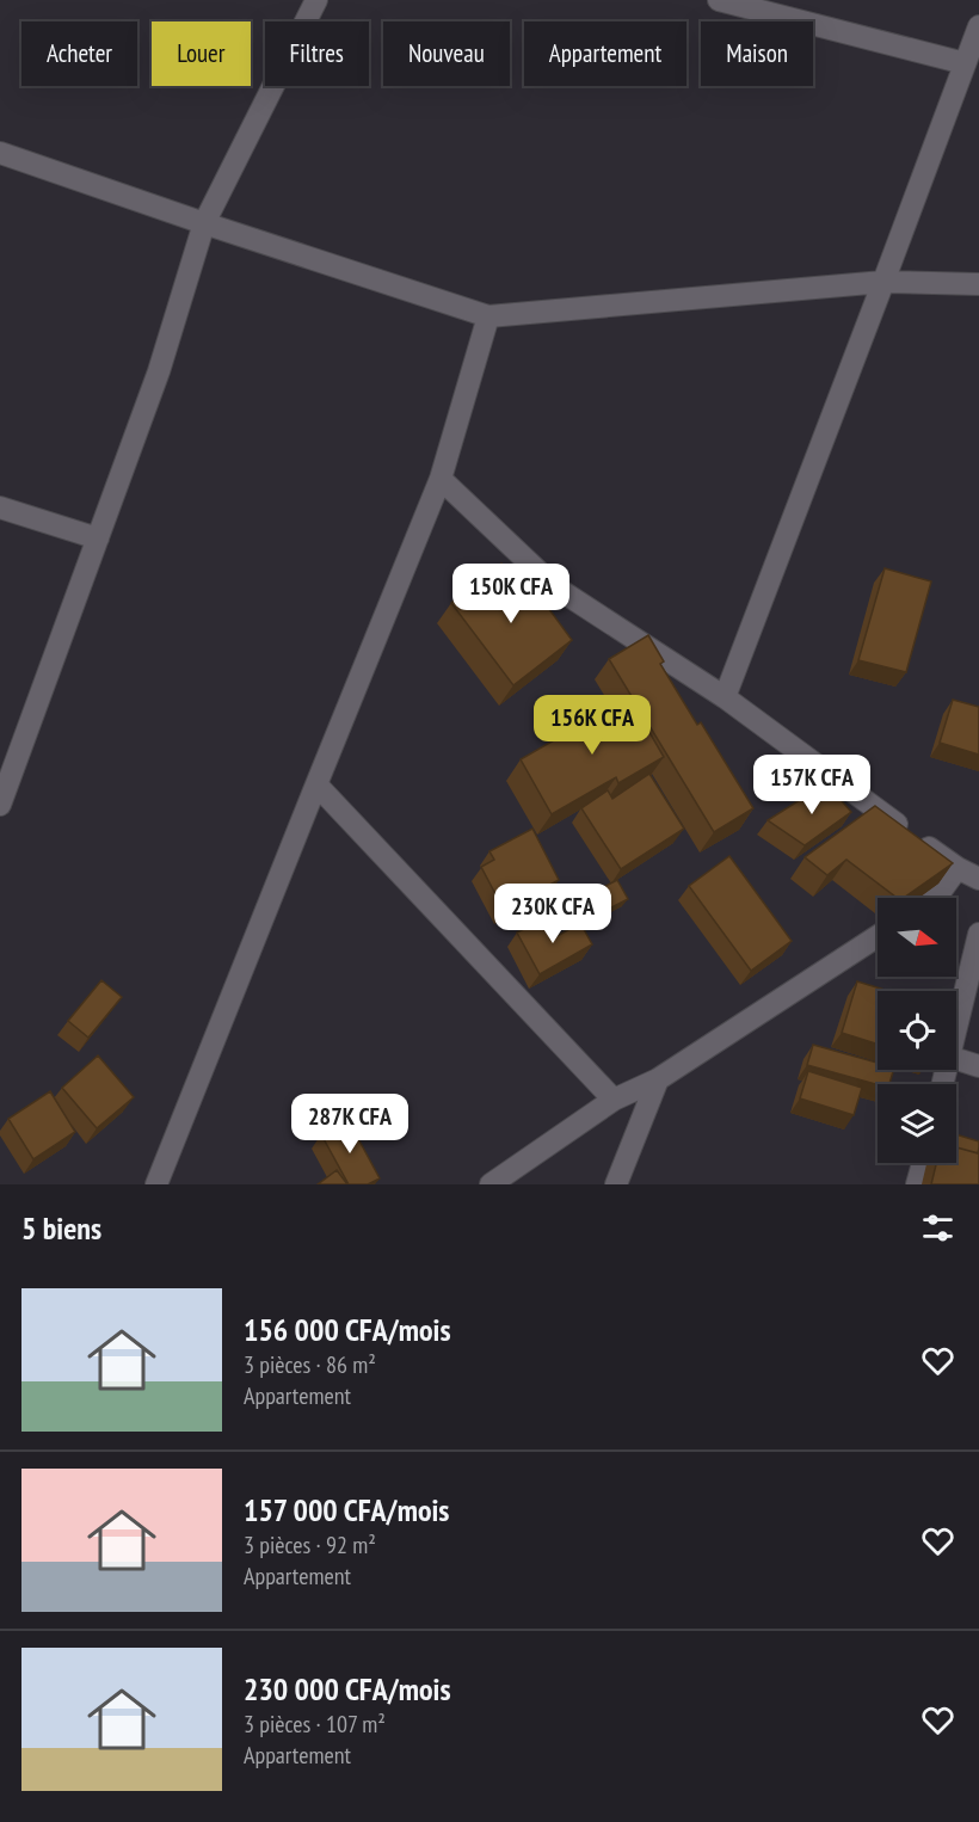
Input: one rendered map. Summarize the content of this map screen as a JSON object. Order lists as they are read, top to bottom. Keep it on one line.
{"north":"right","page":{"chip":["Acheter","Louer","Filtres","Nouveau","Appartement","Maison"],"price":["150K CFA","156K CFA","157K CFA","230K CFA","287K CFA"],"heading":"5 biens","list":[{"name":"156 000 CFA/mois","note":"3 pièces · 86 m² · Appartement"},{"name":"157 000 CFA/mois","note":"3 pièces · 92 m² · Appartement"},{"name":"230 000 CFA/mois","note":"3 pièces · 107 m² · Appartement"}]}}
